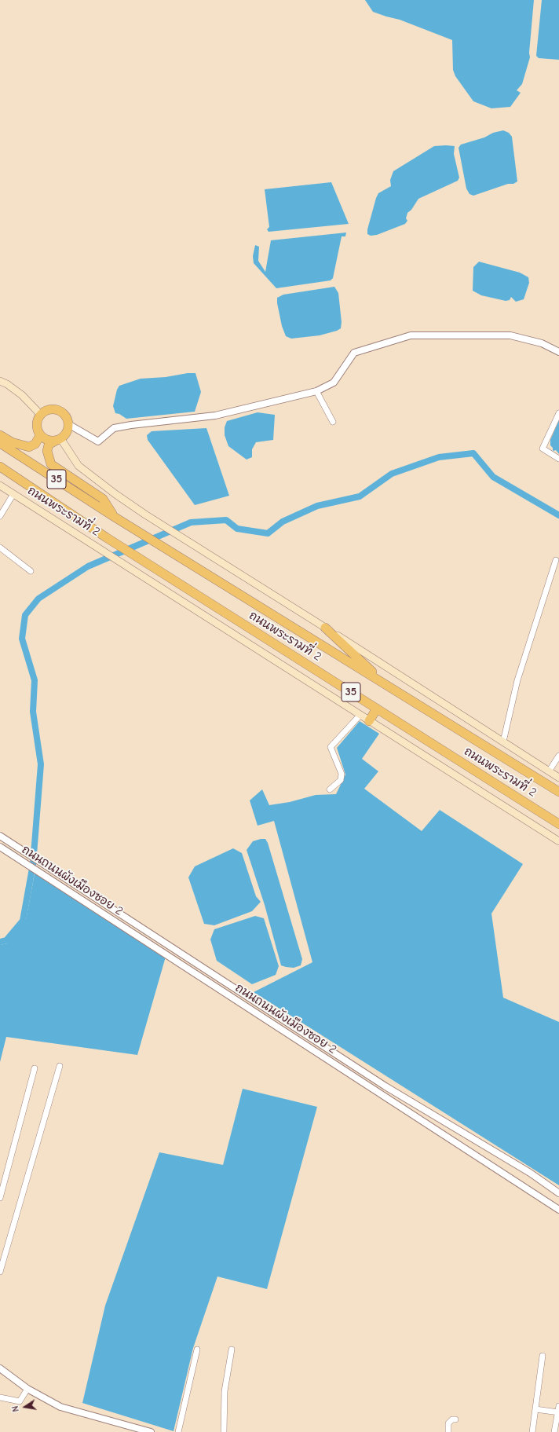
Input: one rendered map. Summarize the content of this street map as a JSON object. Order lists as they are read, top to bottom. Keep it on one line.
{"streets":{"highway":["35","ถนนพระรามที่ 2"],"street":["ถนนถนนผังเมืองซอย 2"]},"north":"left"}
